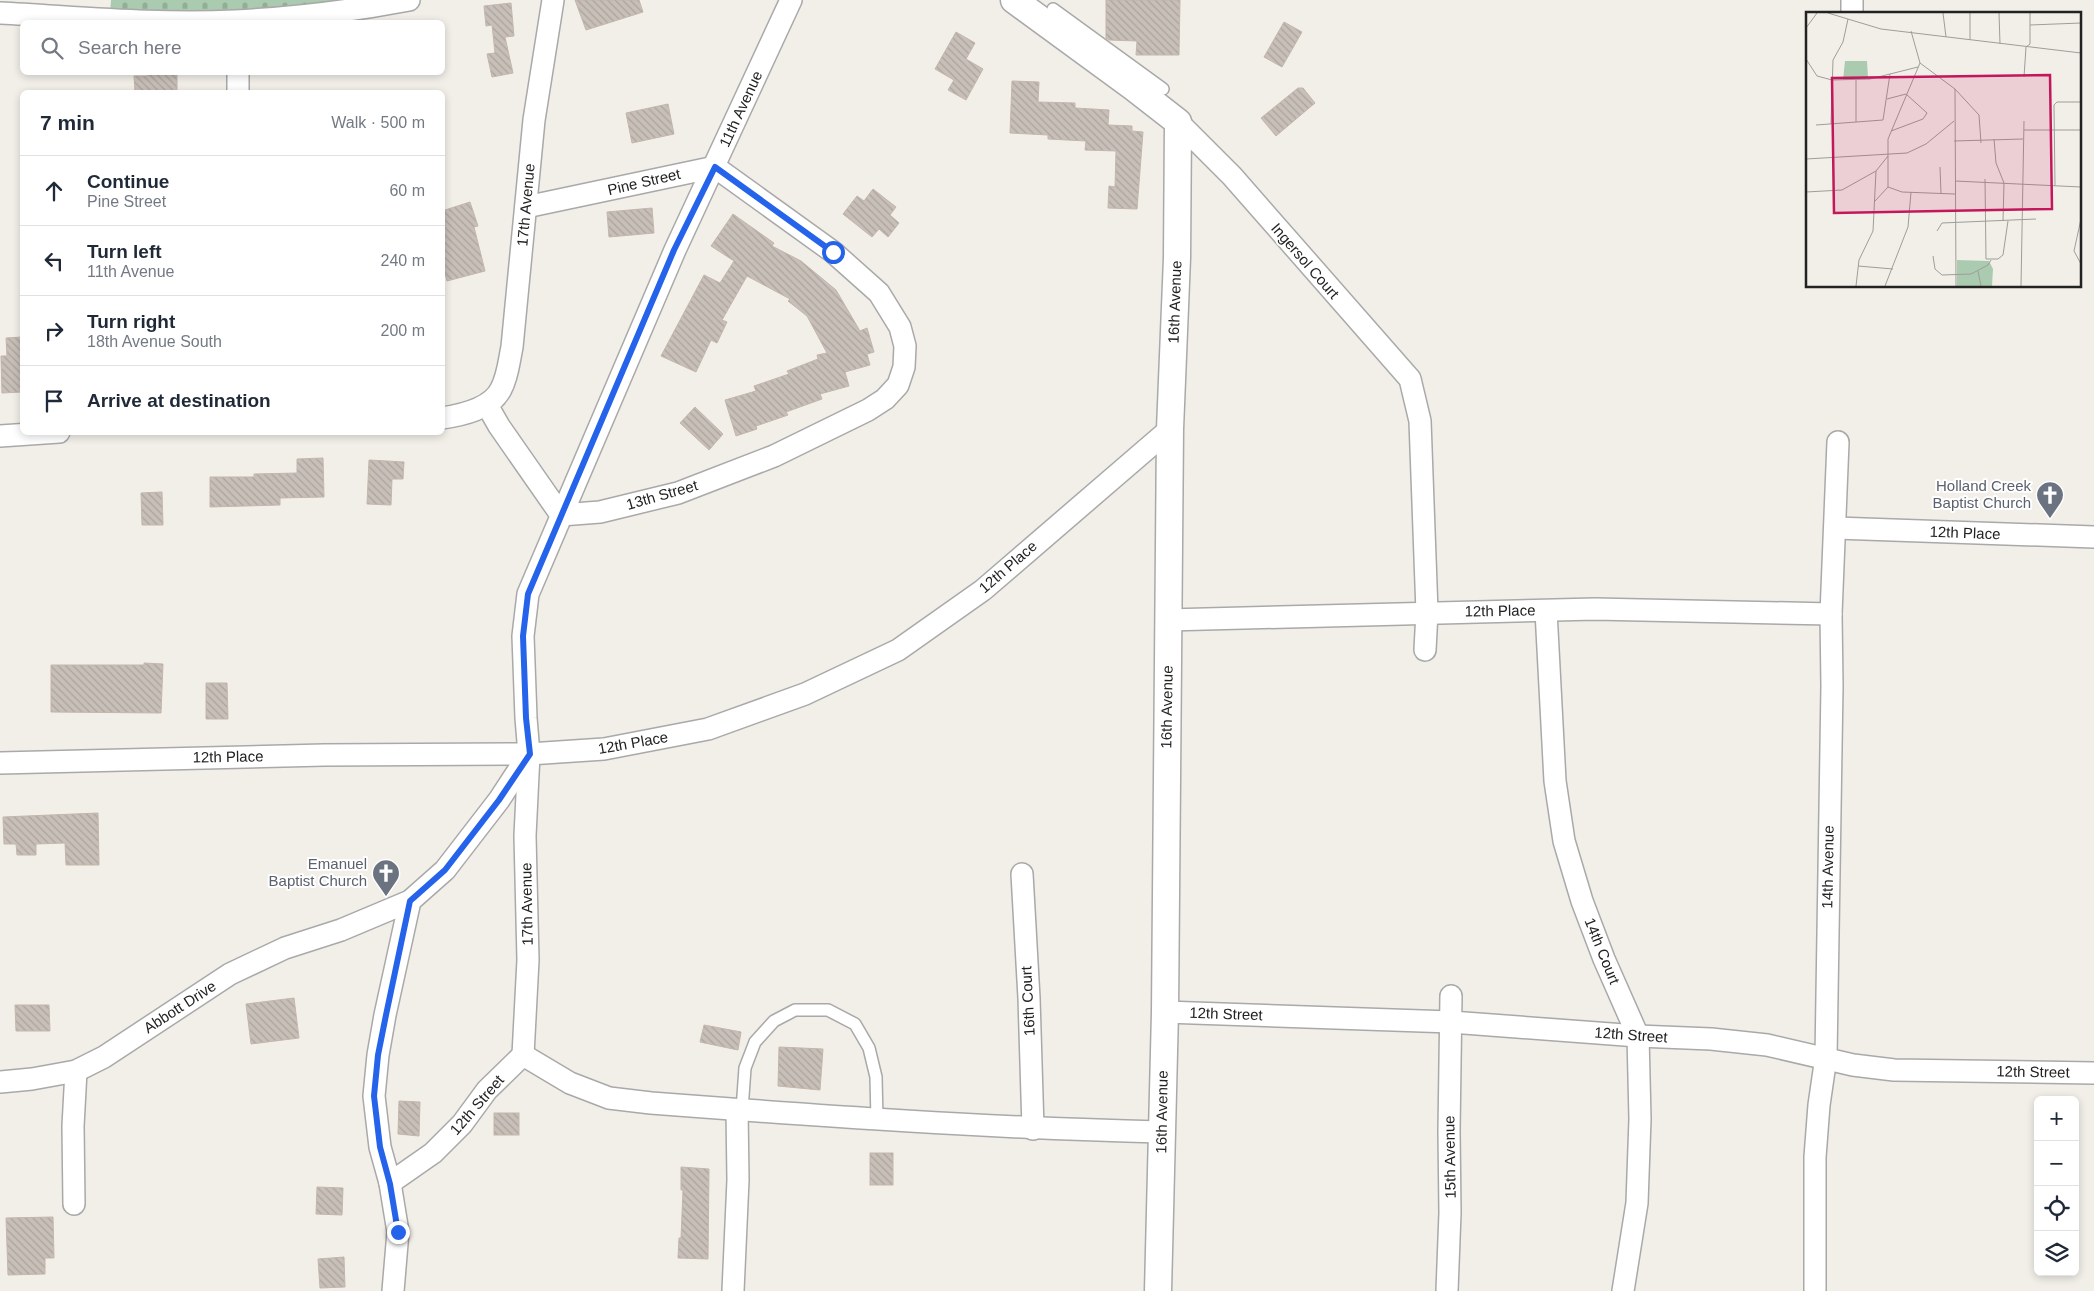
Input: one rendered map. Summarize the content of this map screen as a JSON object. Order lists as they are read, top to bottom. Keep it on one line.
{"streets":{"street":["11th Avenue","Pine Street","17th Avenue","Ingersol Court","16th Avenue","13th Street","12th Place","14th Avenue","14th Court","16th Court","Abbott Drive","12th Street","15th Avenue"]},"crossings":[["11th Avenue","Pine Street"],["11th Avenue","17th Avenue"],["11th Avenue","13th Street"],["11th Avenue","12th Place"],["11th Avenue","Abbott Drive"],["Pine Street","17th Avenue"],["Pine Street","13th Street"],["17th Avenue","12th Place"],["17th Avenue","Abbott Drive"],["17th Avenue","12th Street"],["Ingersol Court","16th Avenue"],["Ingersol Court","12th Place"],["16th Avenue","12th Place"],["16th Avenue","12th Street"],["12th Place","14th Avenue"],["12th Place","14th Court"],["12th Place","Abbott Drive"],["14th Avenue","12th Street"],["14th Court","12th Street"],["12th Street","15th Avenue"]],"places":{"church":["Holland Creek Baptist Church","Emanuel Baptist Church"]},"page":{"search":"Search here","heading":["7 min","Walk · 500 m"],"list":[["Continue","Pine Street","60 m"],["Turn left","11th Avenue","240 m"],["Turn right","18th Avenue South","200 m"],"Arrive at destination"],"map_buttons":["+","−"]}}
